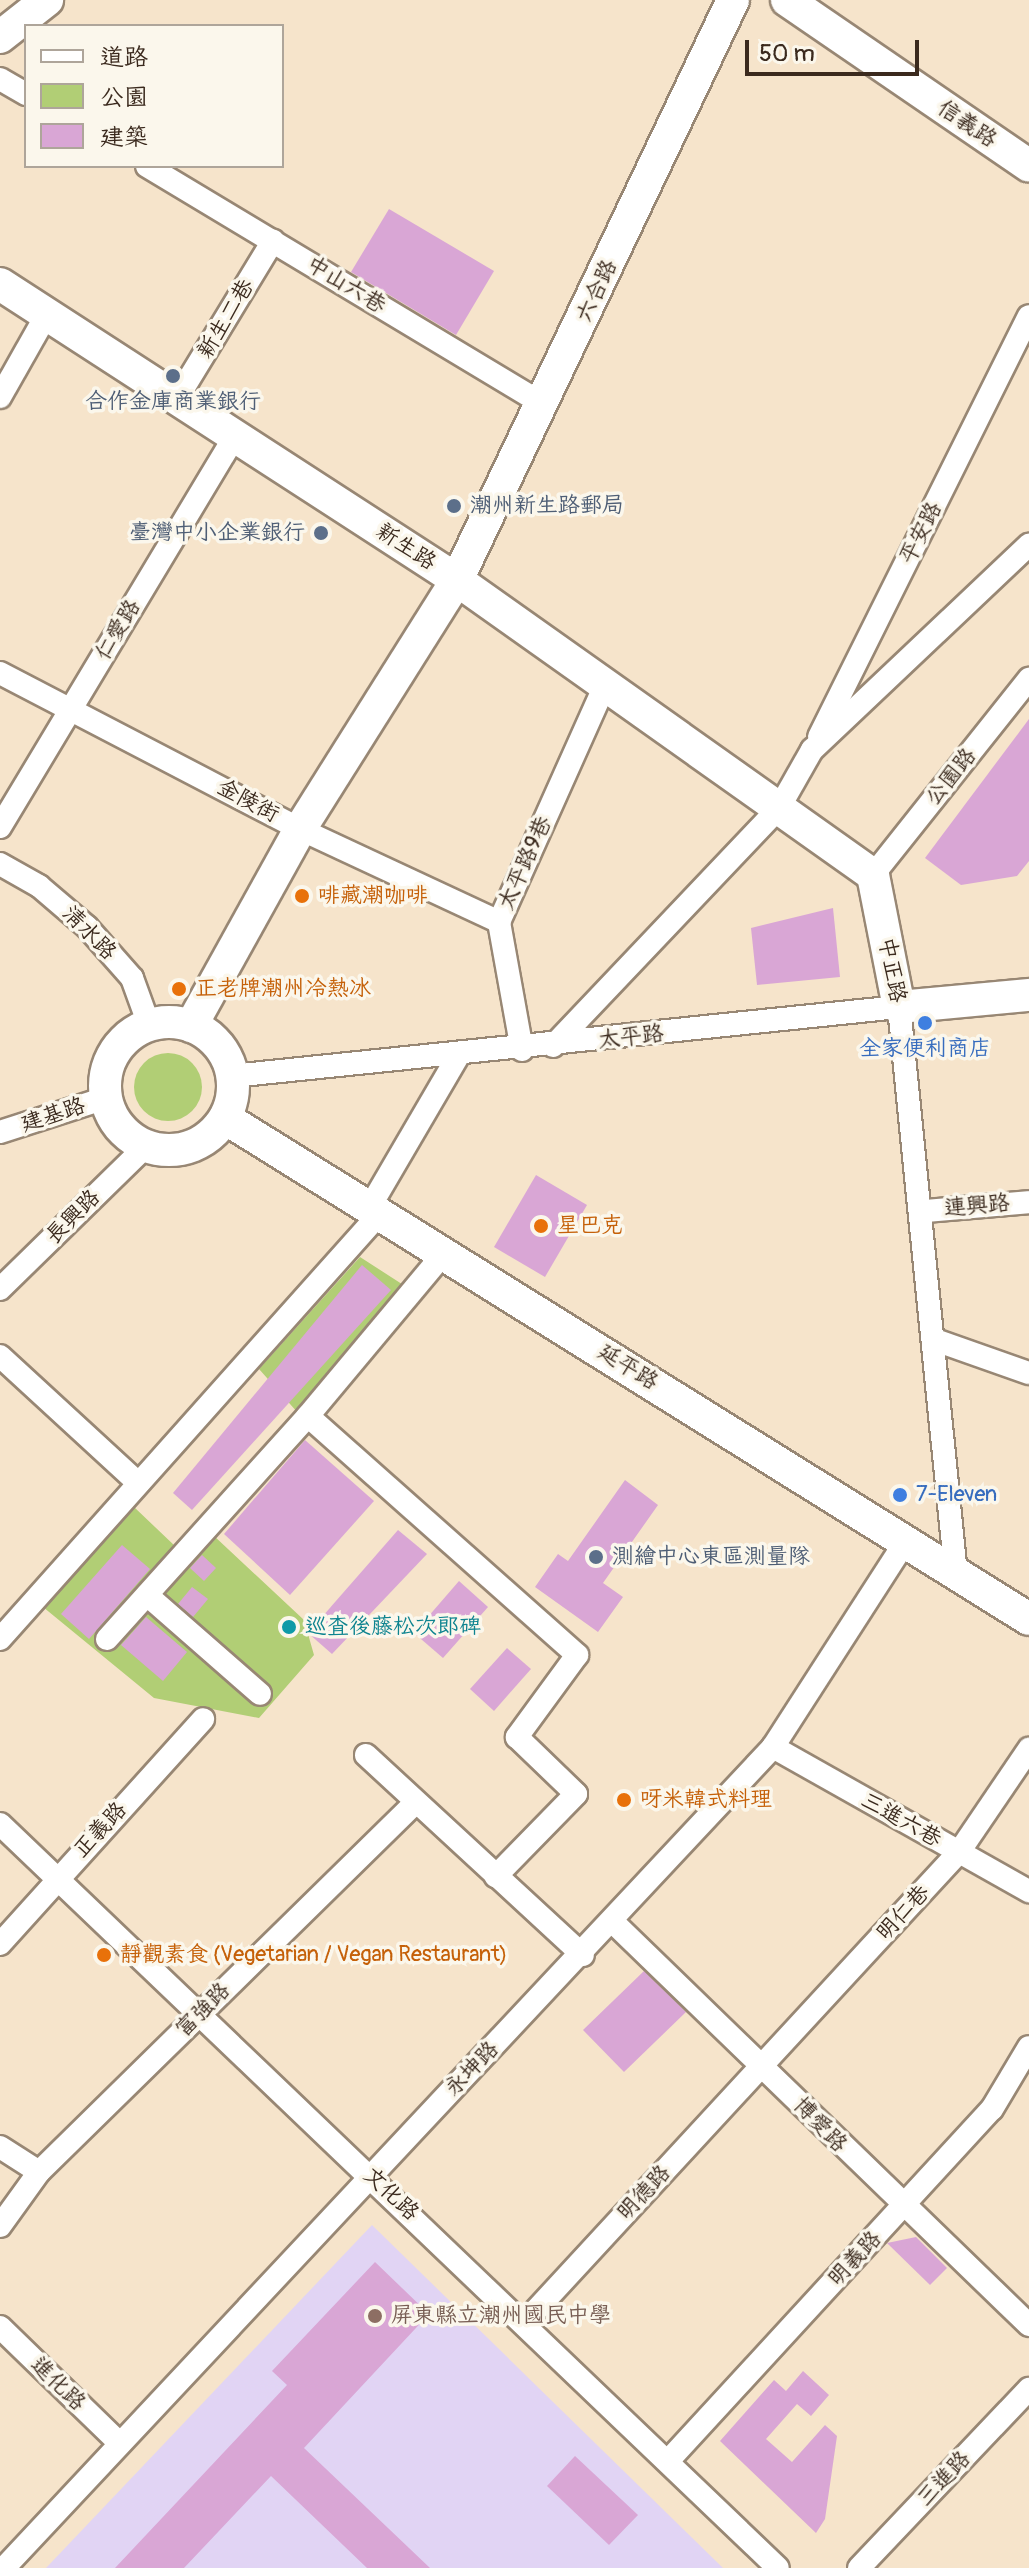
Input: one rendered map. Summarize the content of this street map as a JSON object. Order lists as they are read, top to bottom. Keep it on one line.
{"streets":{"main road":["信義路","六合路","新生路","中正路","太平路","延平路"],"street":["中山六巷","新生二巷","平安路","仁愛路","公園路","金陵街","太平路9巷","清水路","建基路","連興路","長興路","三進六巷","正義路","明仁巷","富強路","永坤路","博愛路","明德路","文化路","明義路","進化路","三進路"]},"crossings":[["中山六巷","六合路"],["中山六巷","新生二巷"],["六合路","新生路"],["新生二巷","新生路"],["新生路","仁愛路"],["新生路","金陵街"],["新生路","清水路"],["新生路","太平路"],["新生路","建基路"],["新生路","長興路"],["新生路","延平路"],["仁愛路","金陵街"],["公園路","中正路"],["金陵街","太平路9巷"],["太平路9巷","太平路"],["清水路","太平路"],["清水路","建基路"],["清水路","長興路"],["清水路","延平路"],["中正路","太平路"],["中正路","連興路"],["中正路","延平路"],["太平路","建基路"],["太平路","長興路"],["太平路","延平路"],["建基路","長興路"],["建基路","延平路"],["長興路","延平路"],["延平路","永坤路"],["三進六巷","明仁巷"],["三進六巷","永坤路"],["正義路","文化路"],["明仁巷","博愛路"],["明仁巷","明德路"],["富強路","文化路"],["永坤路","博愛路"],["永坤路","文化路"],["永坤路","進化路"],["博愛路","明德路"],["博愛路","明義路"],["明德路","文化路"],["文化路","明義路"]],"places":["合作金庫商業銀行","潮州新生路郵局","臺灣中小企業銀行","啡藏潮咖啡","正老牌潮州冷熱冰","全家便利商店","星巴克","7-Eleven","測繪中心東區測量隊","巡查後藤松次郎碑","呀米韓式料理","靜觀素食 (Vegetarian / Vegan Restaurant)","屏東縣立潮州國民中學"],"legend":["道路","公園","建築"],"scale_bar":"50 m"}
